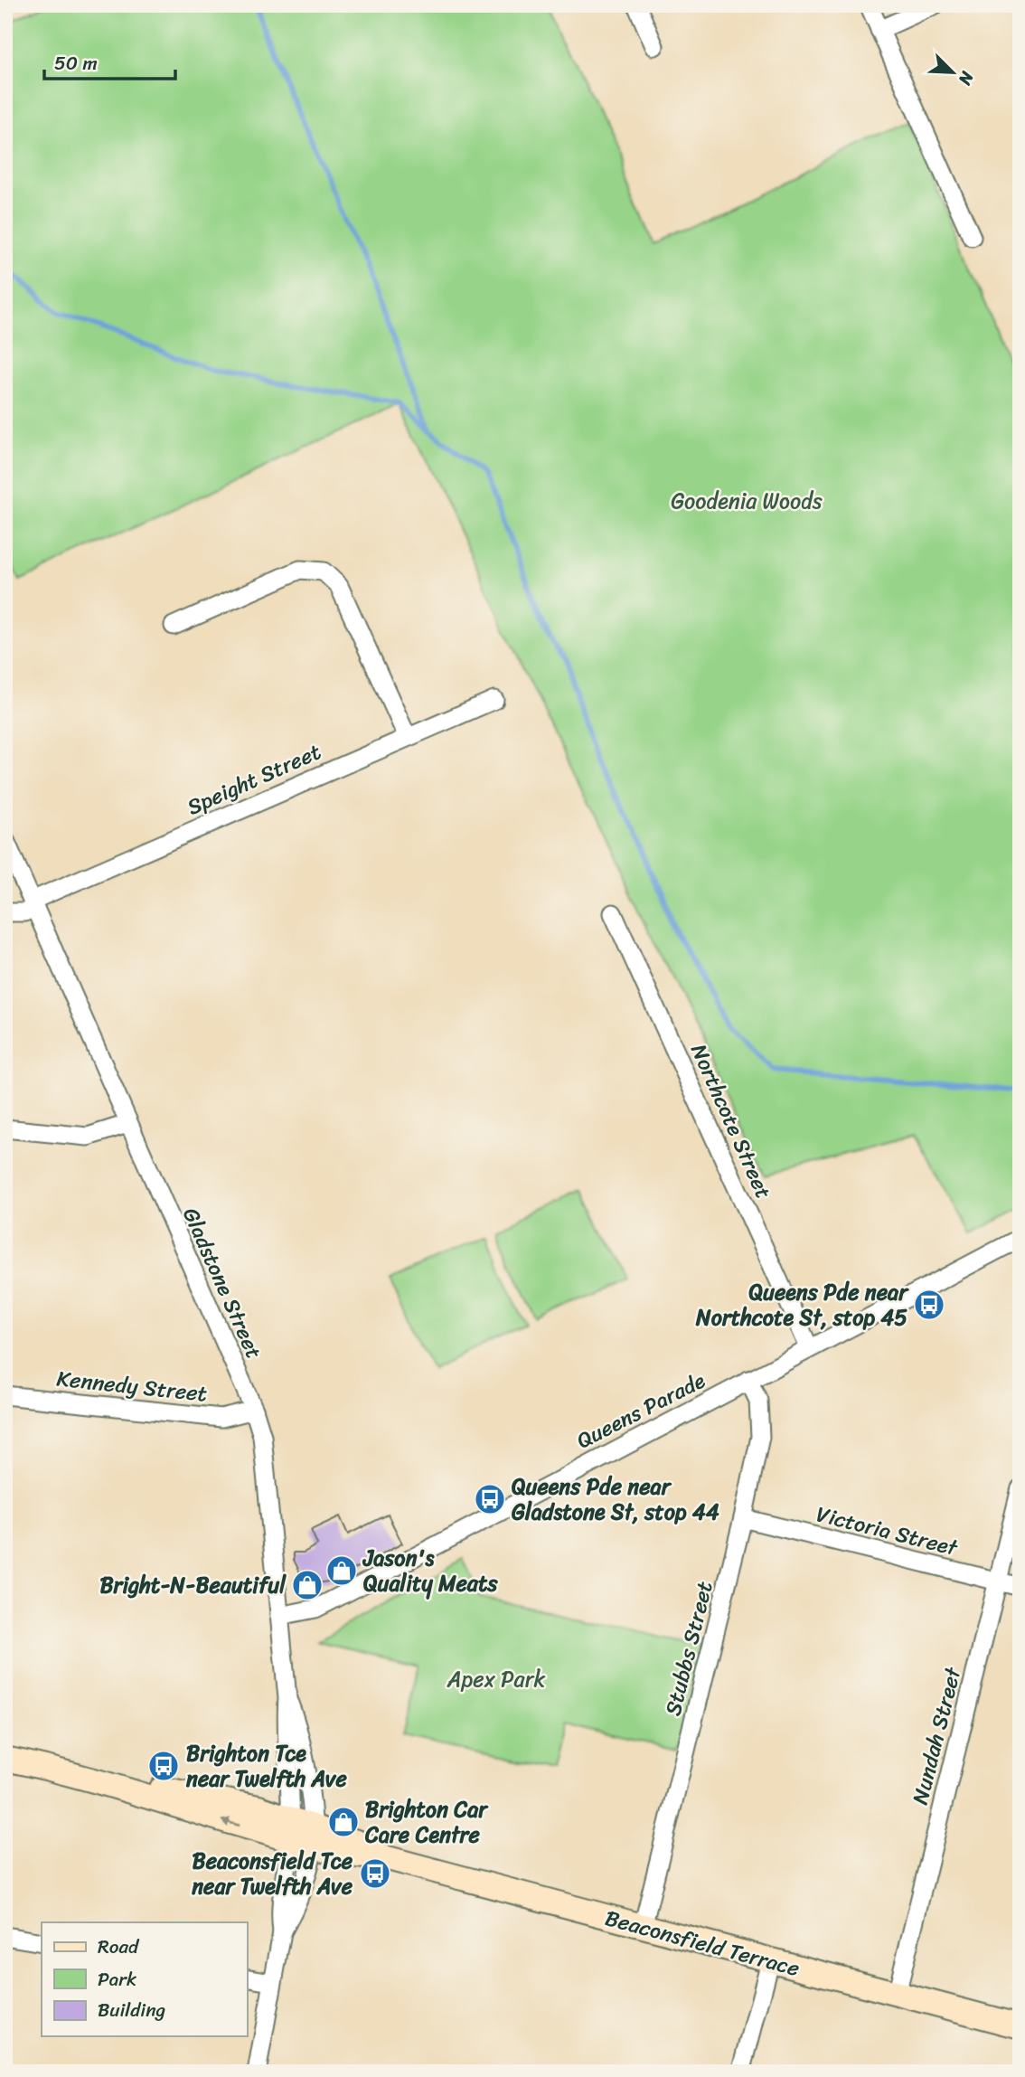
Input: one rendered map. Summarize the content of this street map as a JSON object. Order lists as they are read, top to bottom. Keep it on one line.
{"streets":{"main road":["Beaconsfield Terrace"],"street":["Speight Street","Northcote Street","Gladstone Street","Kennedy Street","Queens Parade","Victoria Street","Stubbs Street","Nundah Street"]},"crossings":[["Speight Street","Gladstone Street"],["Northcote Street","Queens Parade"],["Gladstone Street","Kennedy Street"],["Gladstone Street","Queens Parade"],["Gladstone Street","Beaconsfield Terrace"],["Queens Parade","Stubbs Street"],["Victoria Street","Stubbs Street"],["Victoria Street","Nundah Street"],["Stubbs Street","Beaconsfield Terrace"],["Nundah Street","Beaconsfield Terrace"]],"parks":["Goodenia Woods","Apex Park"],"places":{"bus stop":["Queens Pde near Northcote St, stop 45","Queens Pde near Gladstone St, stop 44","Brighton Tce near Twelfth Ave","Beaconsfield Tce near Twelfth Ave"],"shop":["Jason's Quality Meats","Bright-N-Beautiful","Brighton Car Care Centre"]},"legend":["Road","Park","Building"],"scale_bar":"50 m","north":"bottom right"}
